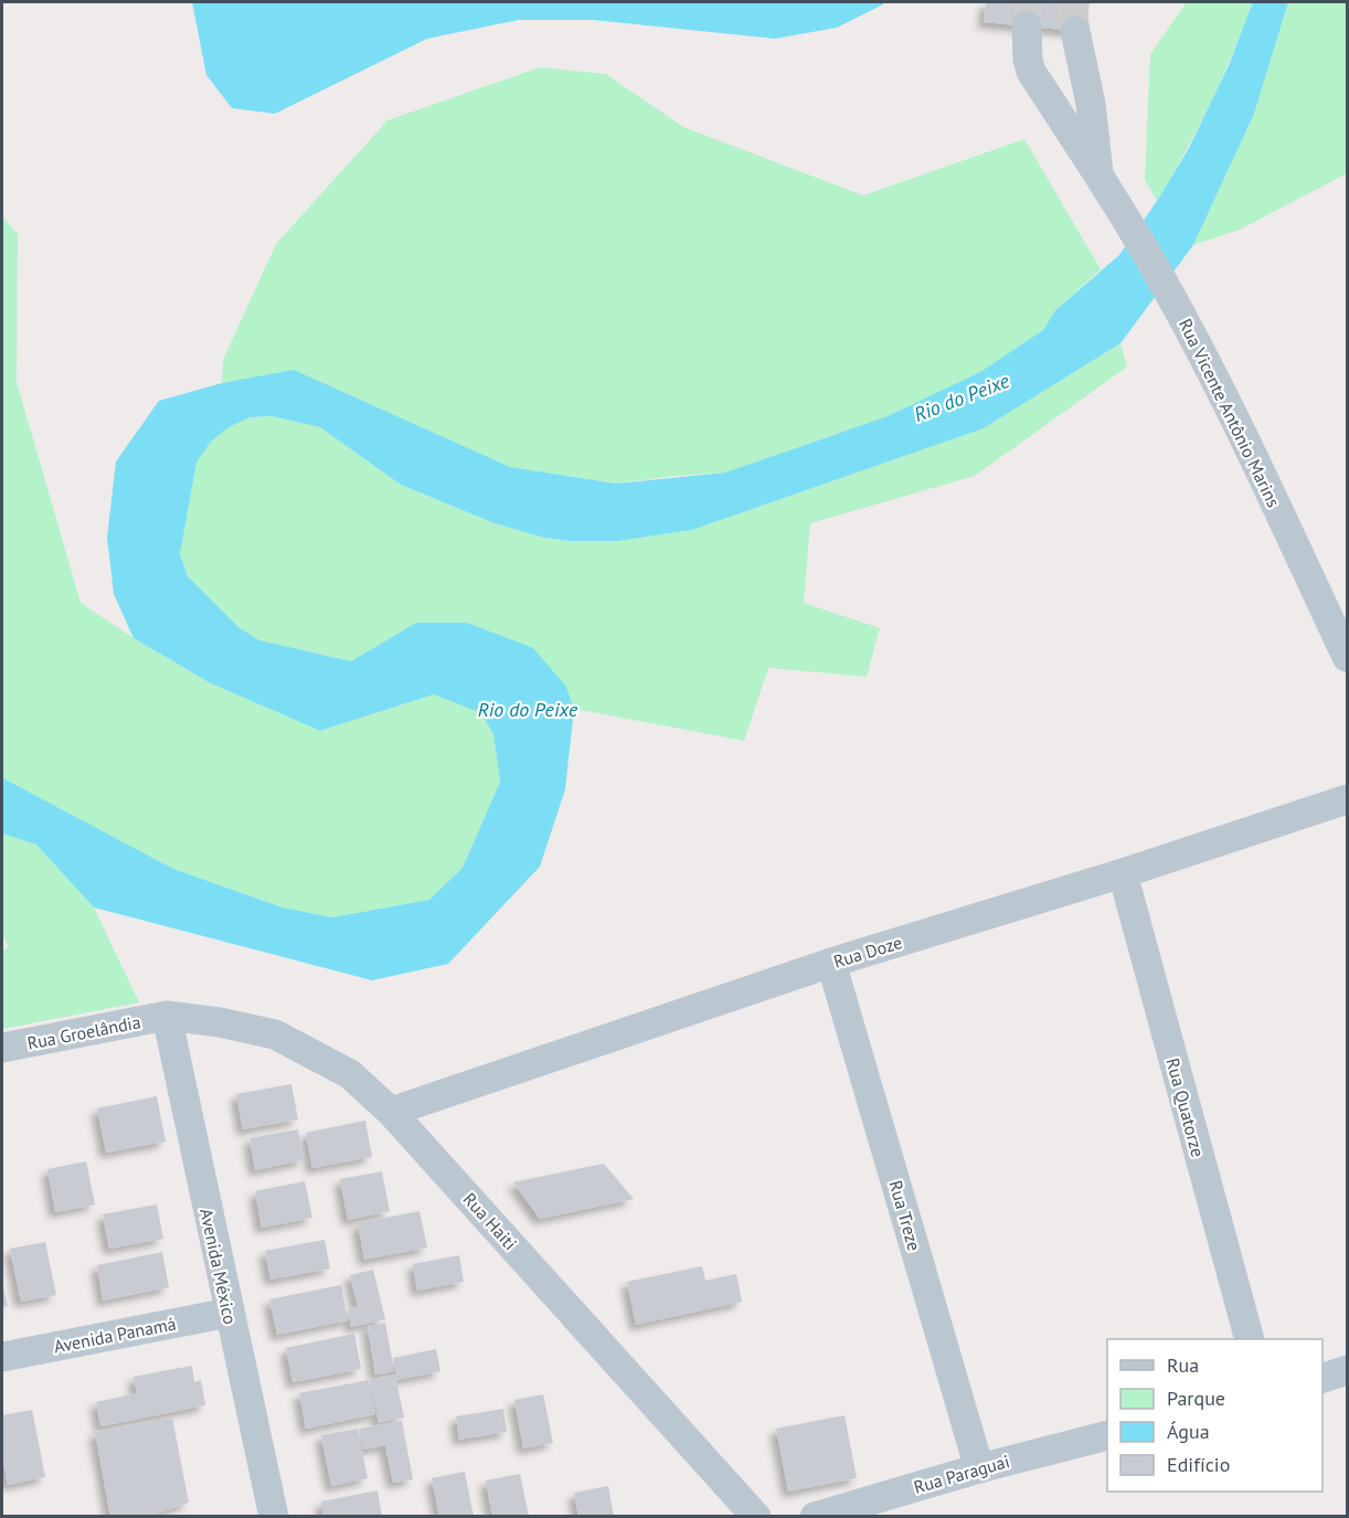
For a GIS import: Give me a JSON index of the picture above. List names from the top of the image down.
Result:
{
  "streets": {
    "street": [
      "Rua Vicente Antônio Marins",
      "Rua Doze",
      "Rua Groelândia",
      "Rua Quatorze",
      "Rua Treze",
      "Rua Haiti",
      "Avenida México",
      "Avenida Panamá",
      "Rua Paraguai"
    ]
  },
  "crossings": [
    ["Rua Doze", "Rua Quatorze"],
    ["Rua Doze", "Rua Treze"],
    ["Rua Doze", "Rua Haiti"],
    ["Rua Groelândia", "Rua Haiti"],
    ["Rua Groelândia", "Avenida México"],
    ["Rua Treze", "Rua Paraguai"],
    ["Rua Haiti", "Avenida México"],
    ["Avenida México", "Avenida Panamá"]
  ],
  "water": ["Rio do Peixe"],
  "legend": [
    "Rua",
    "Parque",
    "Água",
    "Edifício"
  ]
}
